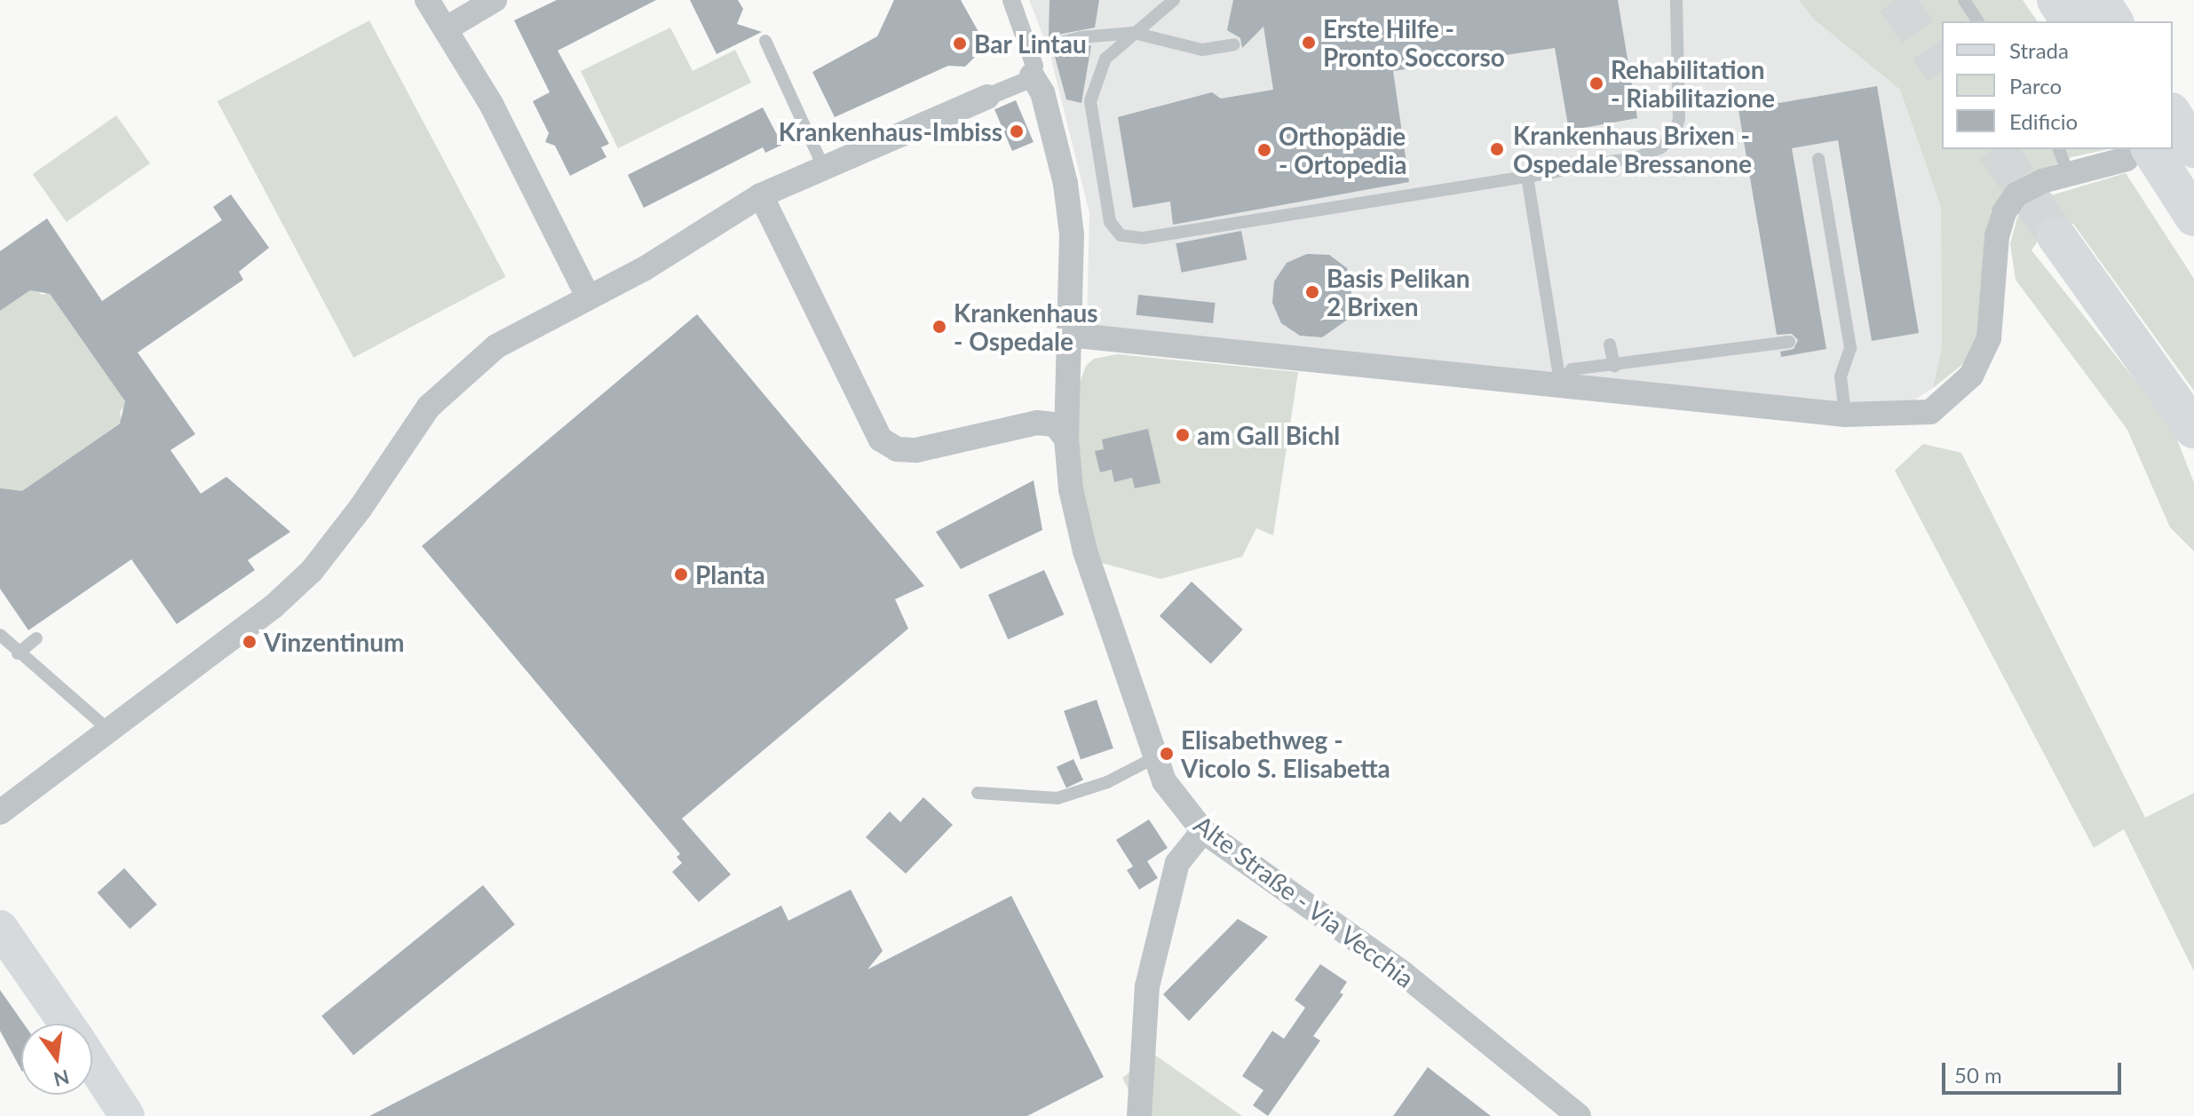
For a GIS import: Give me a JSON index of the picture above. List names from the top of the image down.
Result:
{
  "streets": {
    "street": ["Alte Straße - Via Vecchia"]
  },
  "places": [
    "Erste Hilfe - Pronto Soccorso",
    "Bar Lintau",
    "Rehabilitation - Riabilitazione",
    "Krankenhaus-Imbiss",
    "Krankenhaus Brixen - Ospedale Bressanone",
    "Orthopädie - Ortopedia",
    "Basis Pelikan 2 Brixen",
    "Krankenhaus - Ospedale",
    "am Gall Bichl",
    "Planta",
    "Vinzentinum",
    "Elisabethweg - Vicolo S. Elisabetta"
  ],
  "legend": ["Strada", "Parco", "Edificio"],
  "scale_bar": "50 m",
  "north": "bottom"
}
